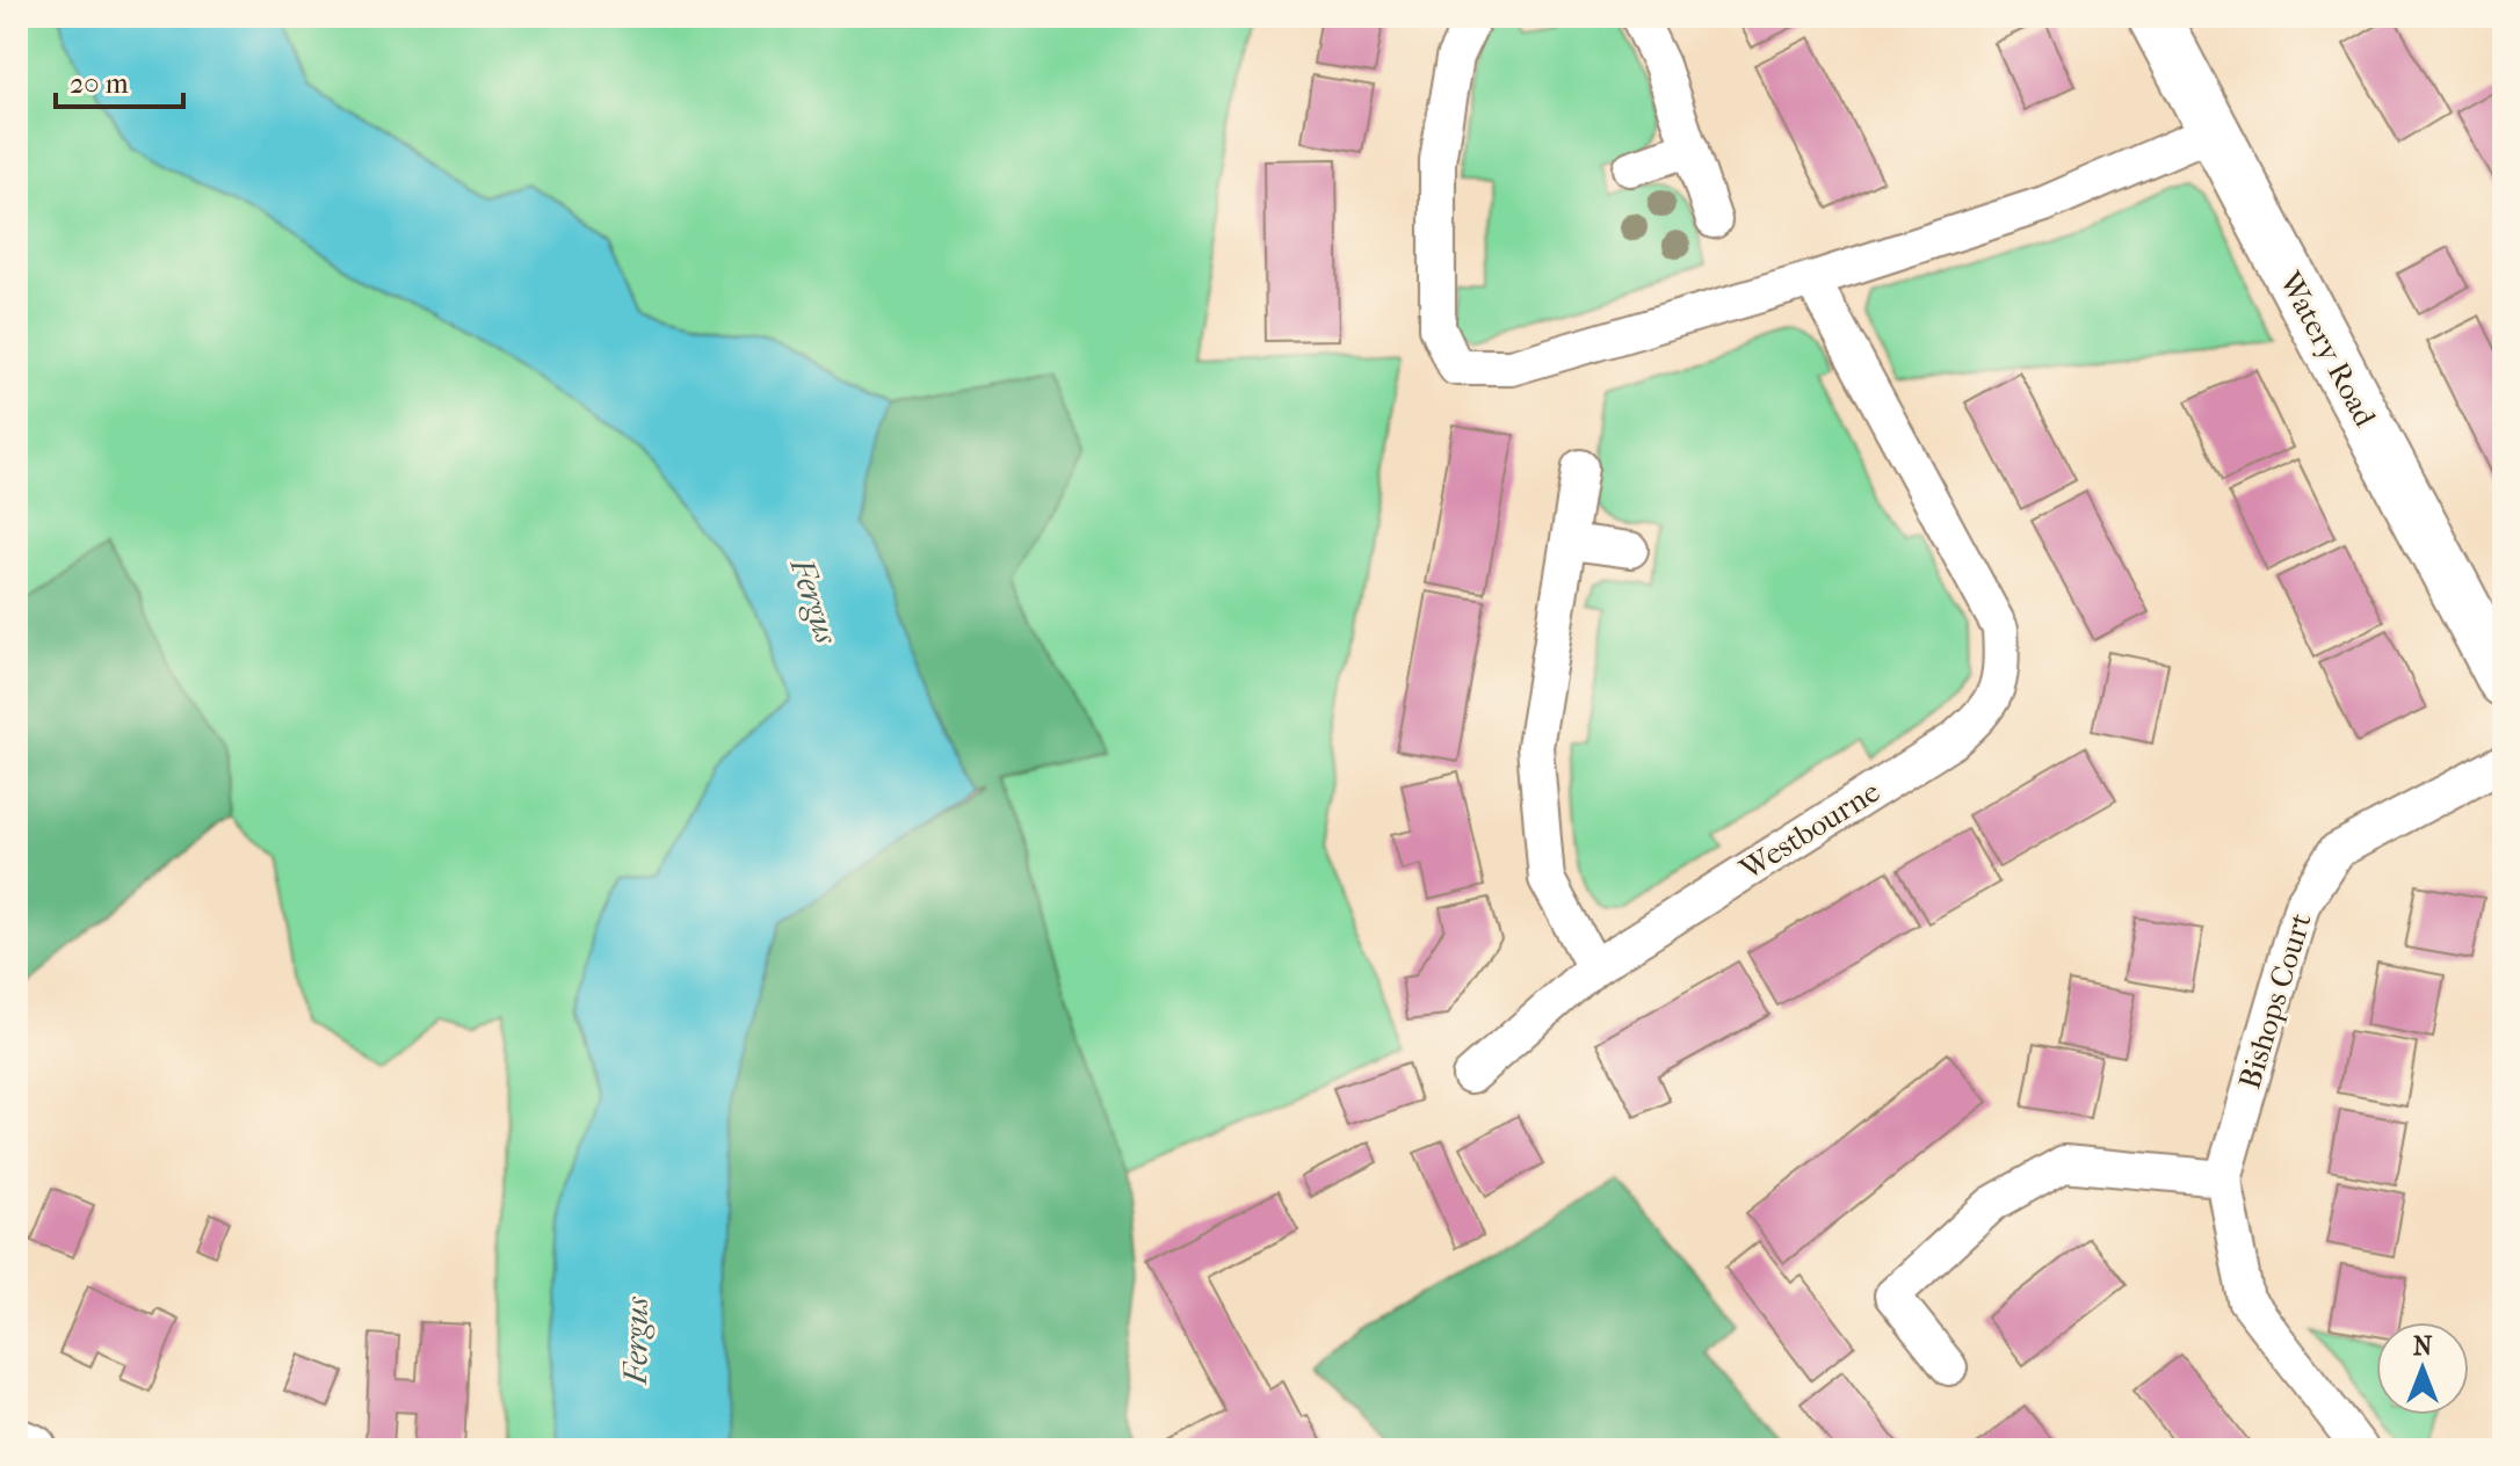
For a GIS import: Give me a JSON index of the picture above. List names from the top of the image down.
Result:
{
  "streets": {
    "street": ["Watery Road", "Westbourne", "Bishops Court"]
  },
  "water": ["Fergus"],
  "scale_bar": "20 m",
  "north": "top"
}
